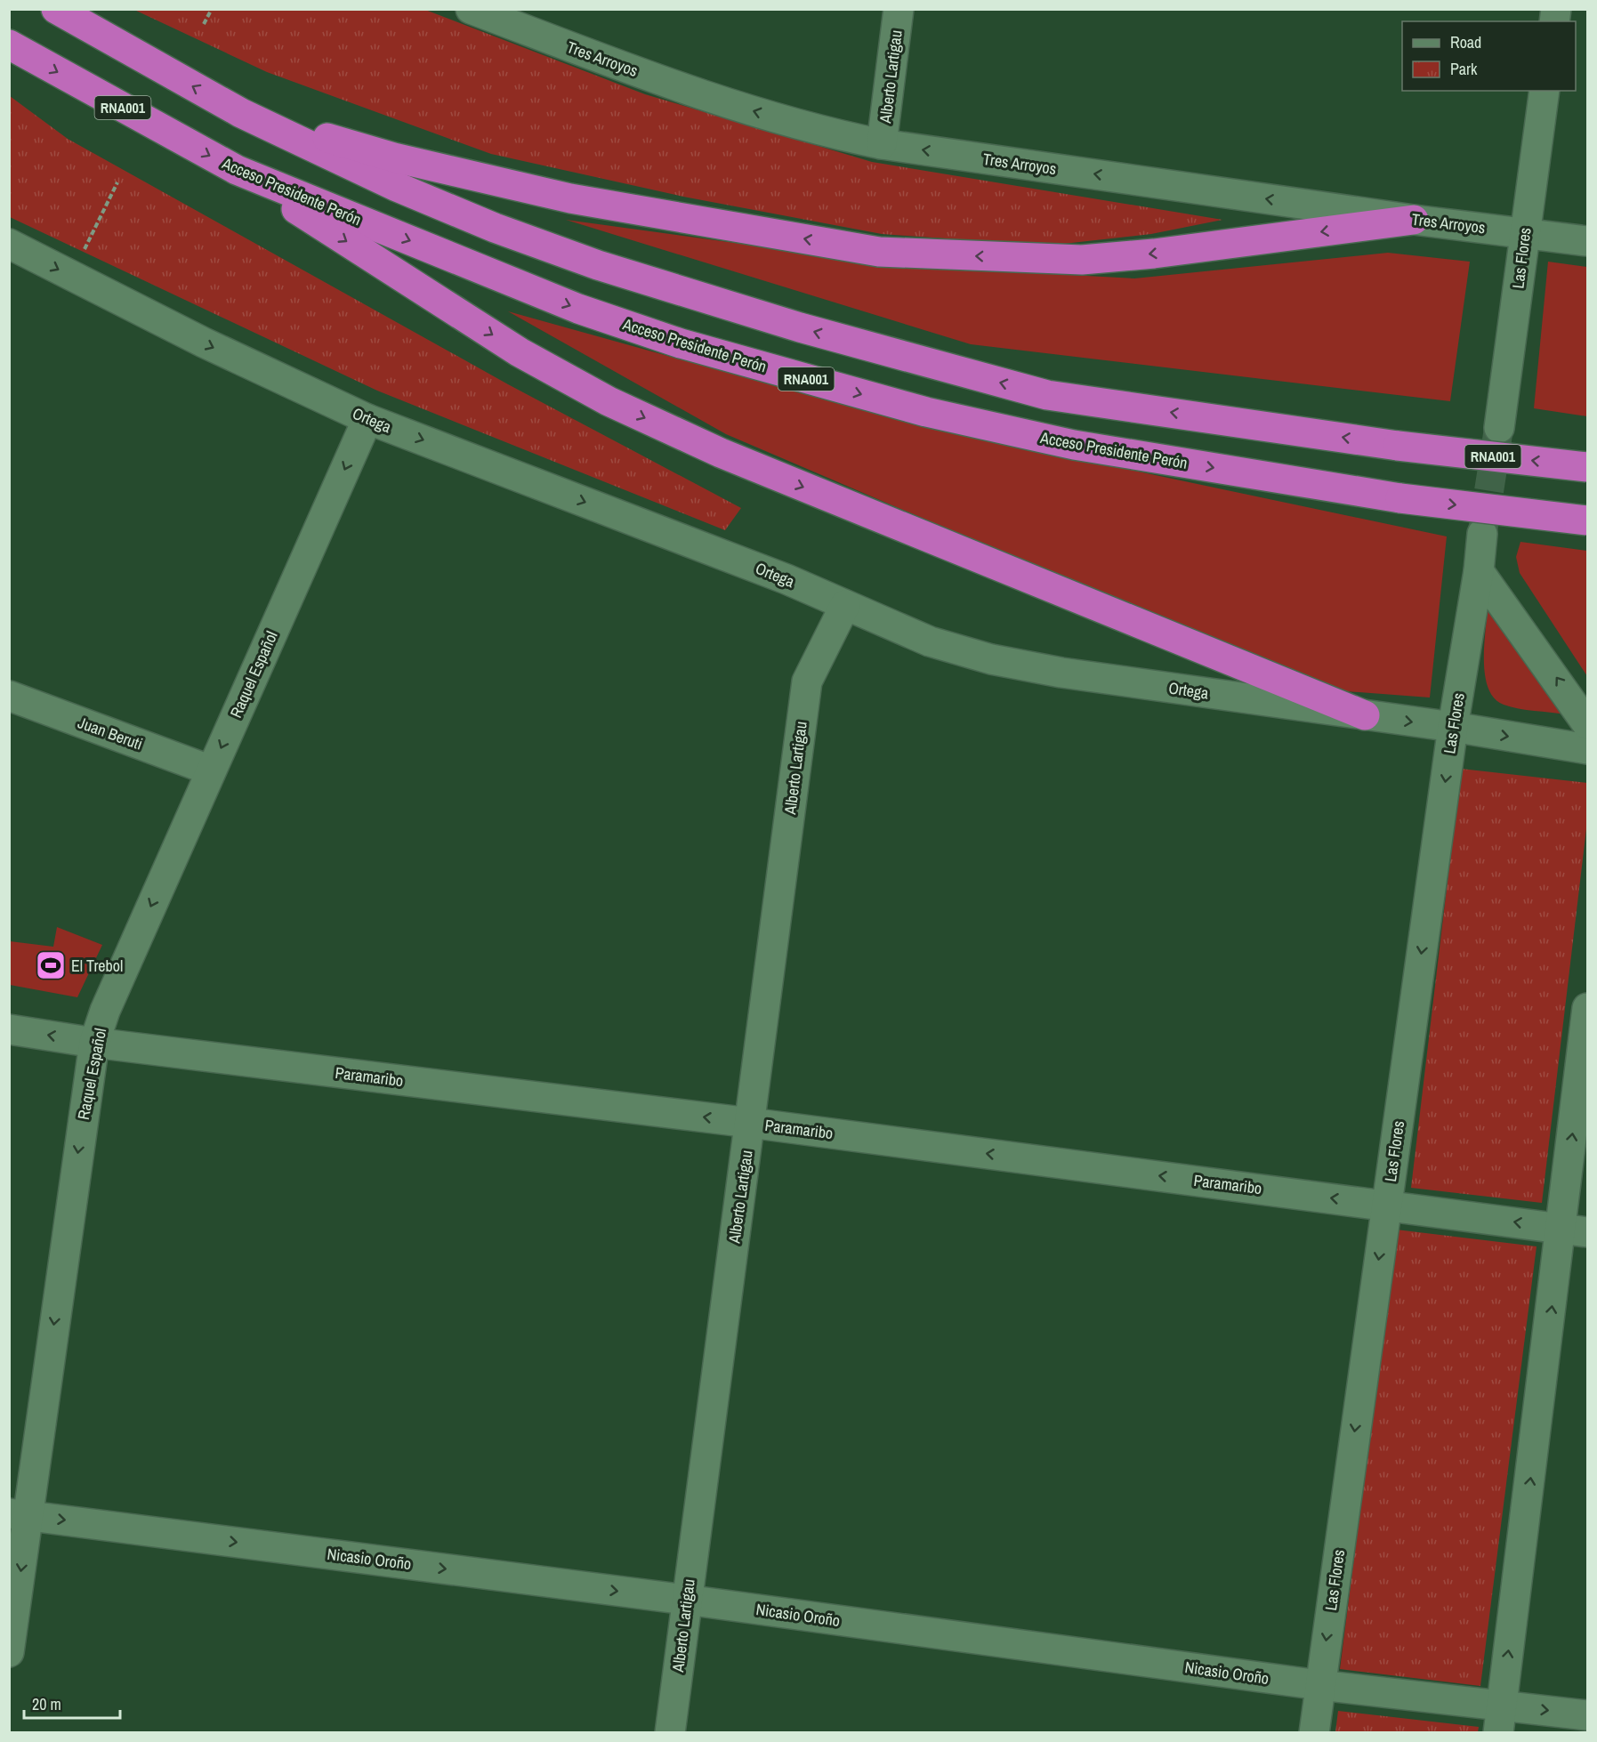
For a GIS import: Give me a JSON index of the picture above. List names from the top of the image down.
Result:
{
  "streets": {
    "highway": ["RNA001", "Acceso Presidente Perón"],
    "street": [
      "Tres Arroyos",
      "Alberto Lartigau",
      "Las Flores",
      "Ortega",
      "Raquel Español",
      "Juan Beruti",
      "Paramaribo",
      "Nicasio Oroño"
    ]
  },
  "crossings": [
    ["Tres Arroyos", "Alberto Lartigau"],
    ["Tres Arroyos", "Las Flores"],
    ["Alberto Lartigau", "Ortega"],
    ["Alberto Lartigau", "Paramaribo"],
    ["Alberto Lartigau", "Nicasio Oroño"],
    ["Las Flores", "Ortega"],
    ["Las Flores", "Paramaribo"],
    ["Las Flores", "Nicasio Oroño"],
    ["Ortega", "Raquel Español"],
    ["Raquel Español", "Juan Beruti"],
    ["Raquel Español", "Paramaribo"],
    ["Raquel Español", "Nicasio Oroño"]
  ],
  "one_way": [
    "Tres Arroyos",
    "Ortega",
    "Raquel Español",
    "Paramaribo",
    "Nicasio Oroño"
  ],
  "places": {
    "sports": ["El Trebol"]
  },
  "legend": ["Road", "Park"],
  "scale_bar": "20 m"
}
